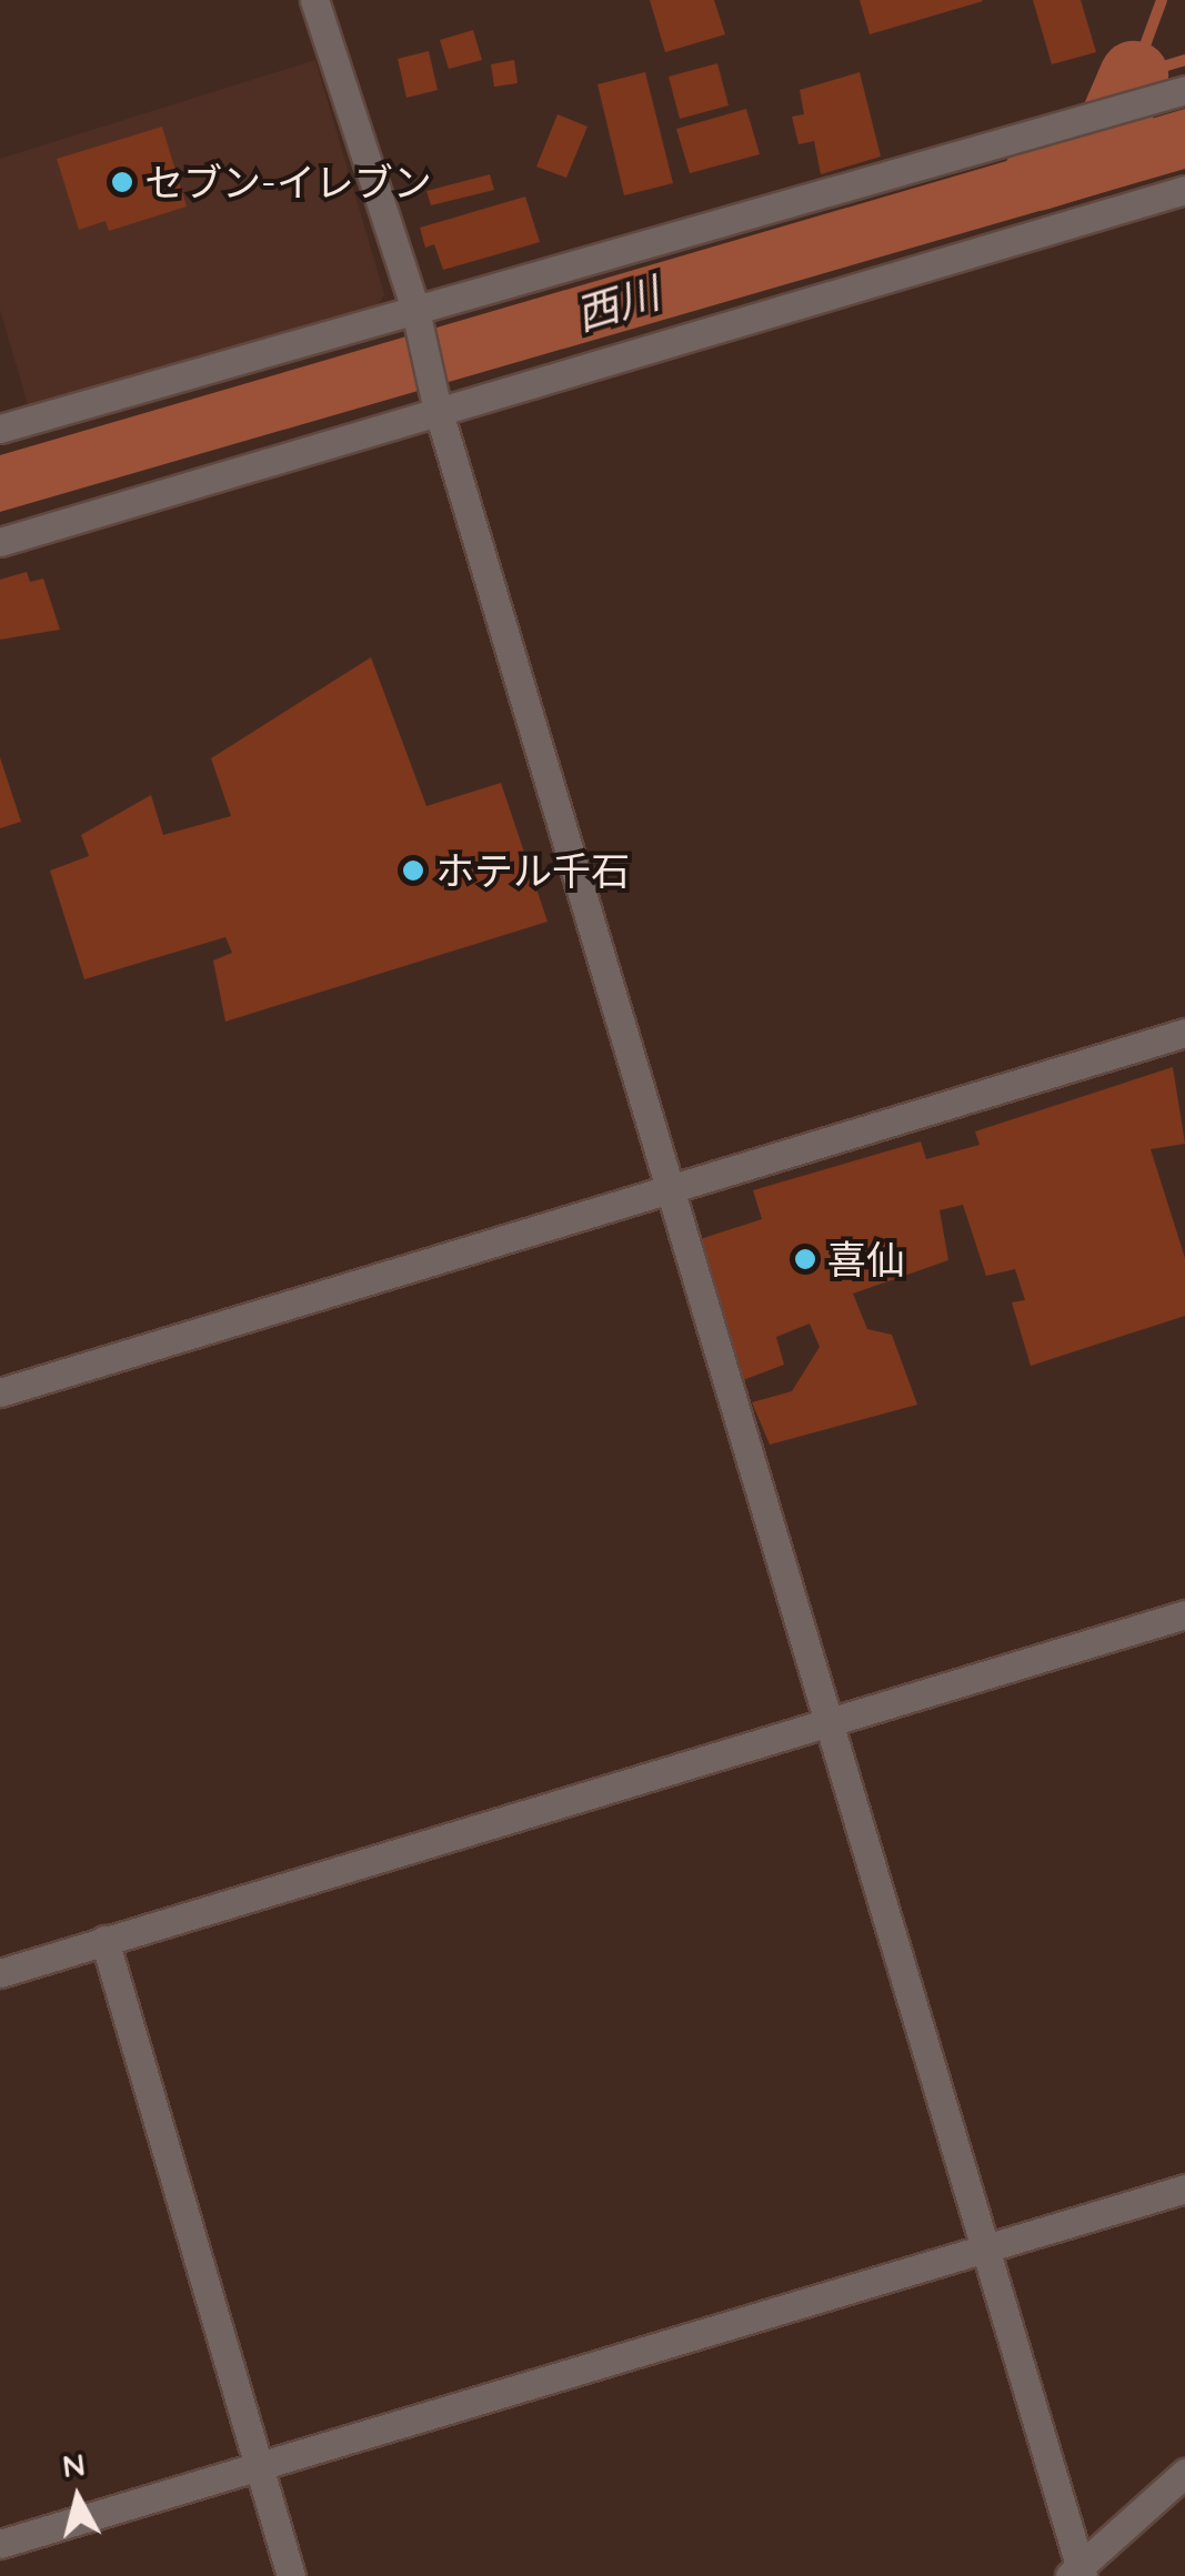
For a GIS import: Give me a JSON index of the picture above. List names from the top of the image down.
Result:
{
  "water": ["西川"],
  "places": ["セブン-イレブン", "ホテル千石", "喜仙"],
  "north": "top"
}
